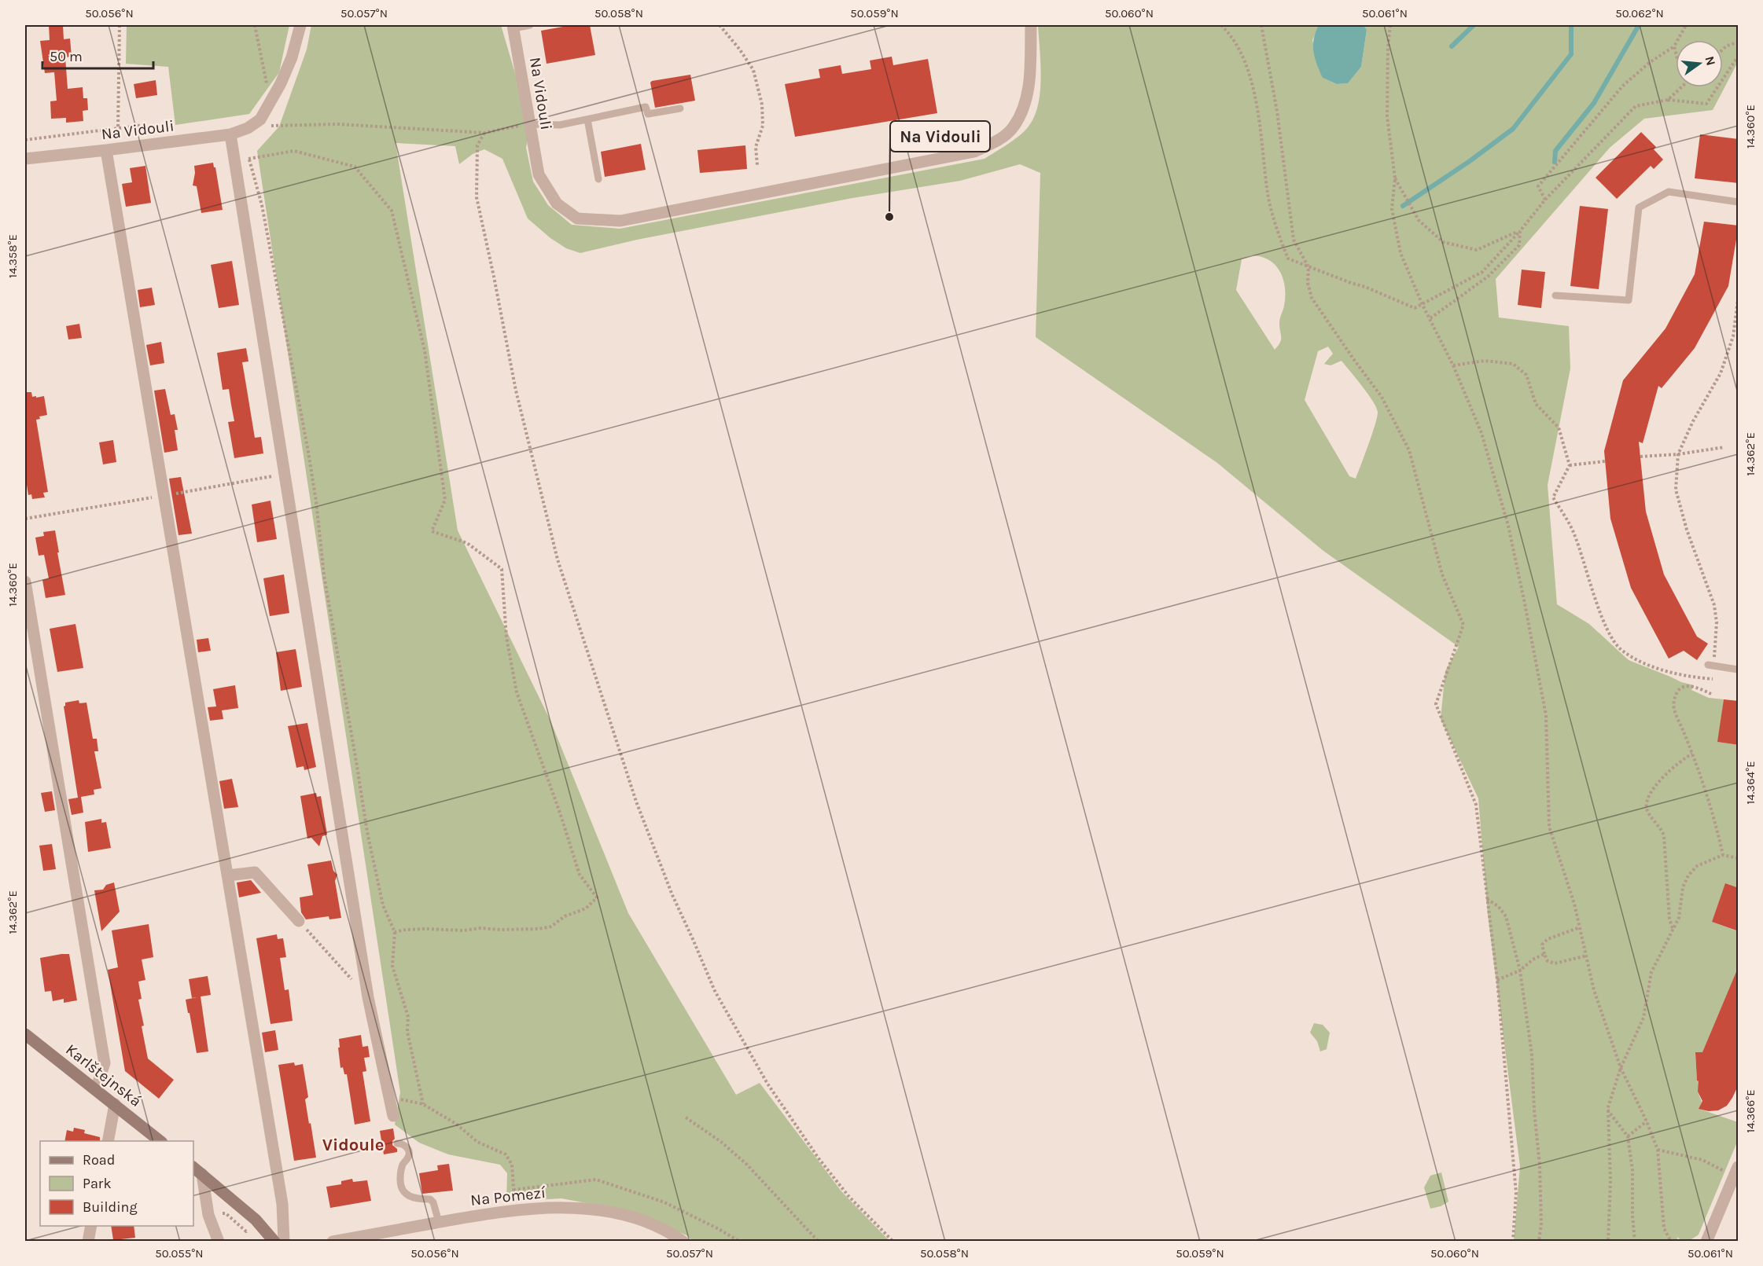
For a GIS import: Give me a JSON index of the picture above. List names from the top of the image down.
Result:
{
  "streets": {
    "street": ["Na Vidouli", "Karlštejnská", "Na Pomezí"]
  },
  "districts": ["Vidoule"],
  "places": ["Na Vidouli"],
  "legend": ["Road", "Park", "Building"],
  "scale_bar": "50 m",
  "north": "right",
  "coordinates": [
    "50.056°N",
    "50.057°N",
    "50.058°N",
    "50.059°N",
    "50.060°N",
    "50.061°N",
    "50.062°N",
    "14.360°E",
    "14.358°E",
    "14.362°E",
    "14.364°E",
    "14.366°E",
    "50.055°N"
  ]
}
